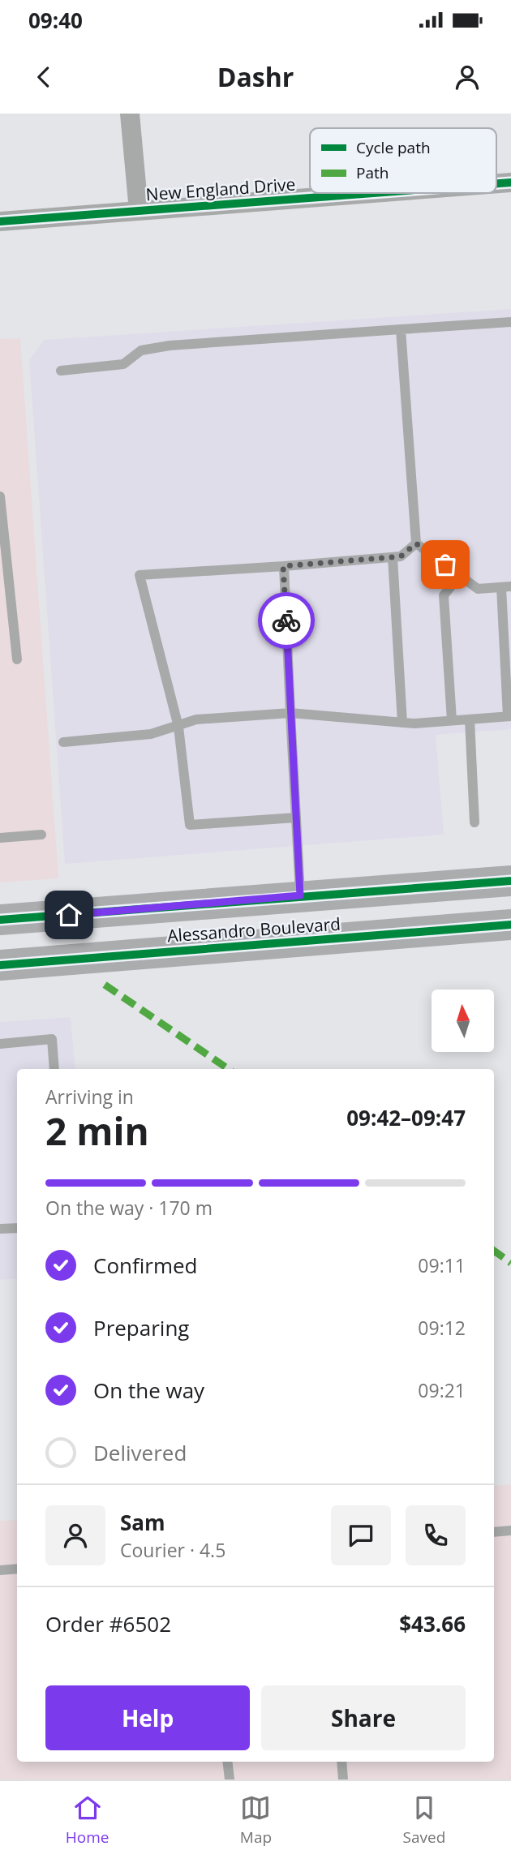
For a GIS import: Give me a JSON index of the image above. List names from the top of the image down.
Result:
{
  "streets": {
    "main road": ["Alessandro Boulevard"],
    "street": ["New England Drive"]
  },
  "legend": ["Cycle path", "Path"],
  "north": "top",
  "page": {
    "status": "09:40",
    "header": "Dashr",
    "heading": ["2 min", "Arriving in", "09:42–09:47"],
    "panel": [
      "Sam",
      "Courier · 4.5",
      "Order #6502",
      "$43.66"
    ],
    "bar": "On the way · 170 m",
    "list": [
      ["Confirmed", "09:11"],
      ["Preparing", "09:12"],
      ["On the way", "09:21"],
      "Delivered"
    ],
    "buttons": ["Help", "Share"],
    "tabs": ["Home", "Map", "Saved"]
  }
}
